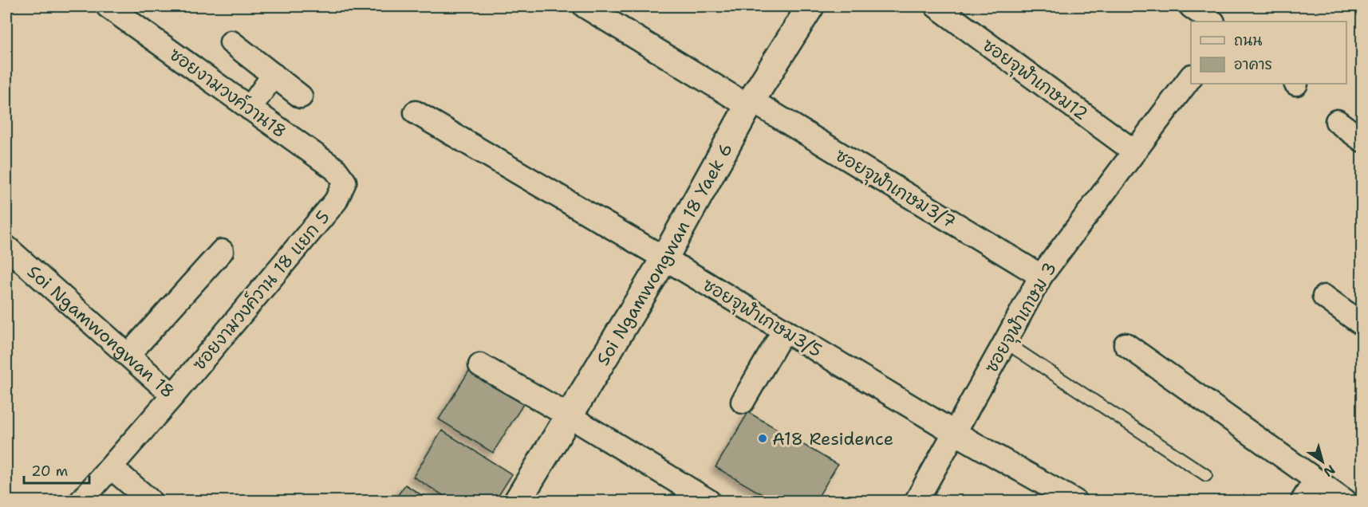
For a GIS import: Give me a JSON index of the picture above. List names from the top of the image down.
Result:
{
  "streets": {
    "street": [
      "ซอยจุฬาเกษม12",
      "ซอยงามวงค์วาน18",
      "ซอยจุฬาเกษม3/7",
      "Soi Ngamwongwan 18 Yaek 6",
      "ซอยงามวงค์วาน 18 แยก 5",
      "ซอยจุฬาเกษม3/5",
      "ซอยจุฬาเกษม 3",
      "Soi Ngamwongwan 18"
    ]
  },
  "crossings": [
    ["ซอยจุฬาเกษม12", "ซอยจุฬาเกษม 3"],
    ["ซอยงามวงค์วาน18", "ซอยงามวงค์วาน 18 แยก 5"],
    ["ซอยจุฬาเกษม3/7", "Soi Ngamwongwan 18 Yaek 6"],
    ["ซอยจุฬาเกษม3/7", "ซอยจุฬาเกษม 3"],
    ["Soi Ngamwongwan 18 Yaek 6", "ซอยจุฬาเกษม3/5"],
    ["ซอยงามวงค์วาน 18 แยก 5", "Soi Ngamwongwan 18"],
    ["ซอยจุฬาเกษม3/5", "ซอยจุฬาเกษม 3"]
  ],
  "places": ["A18 Residence"],
  "legend": ["ถนน", "อาคาร"],
  "scale_bar": "20 m",
  "north": "bottom right"
}
